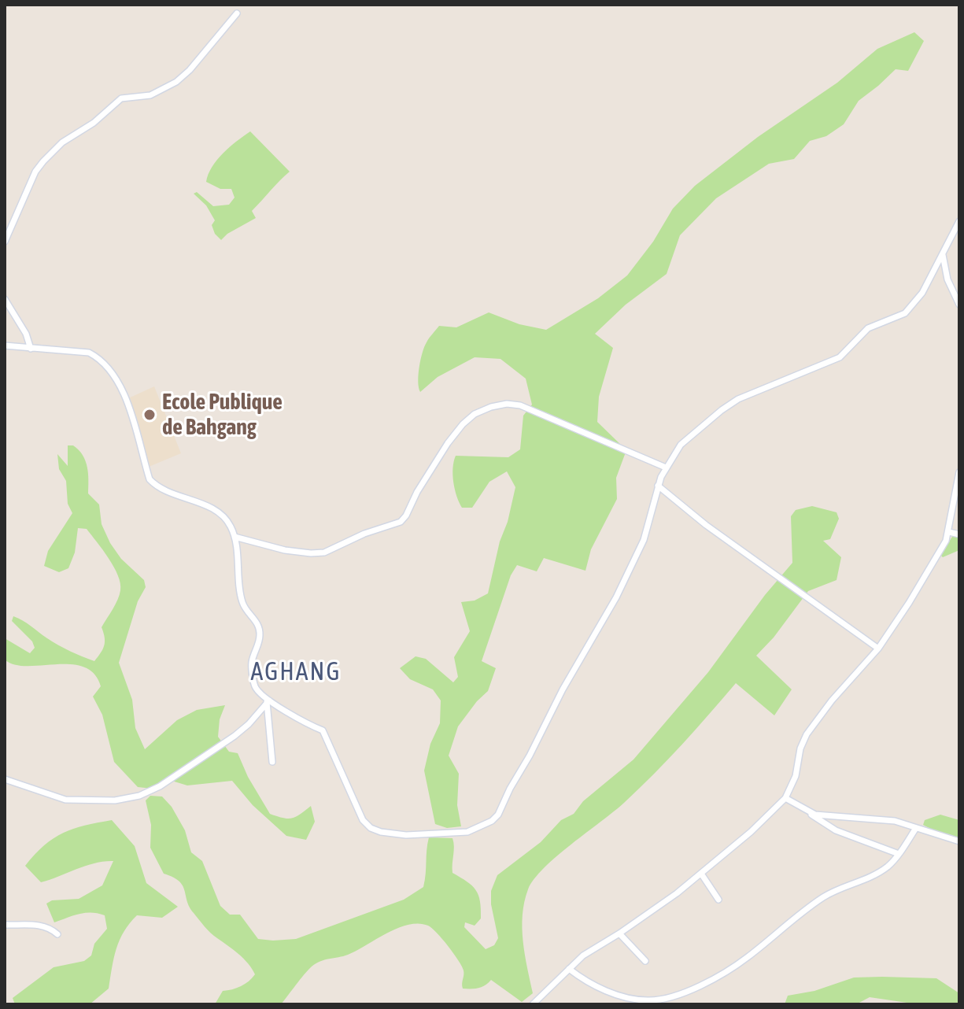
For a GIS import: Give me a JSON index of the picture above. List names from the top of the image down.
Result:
{
  "districts": ["AGHANG"],
  "places": ["Ecole Publique de Bahgang"]
}
